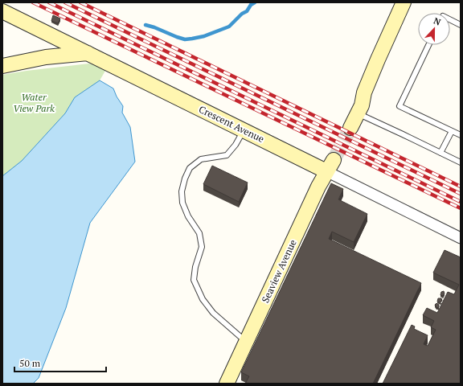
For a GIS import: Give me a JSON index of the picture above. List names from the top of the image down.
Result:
{
  "streets": {
    "street": ["Crescent Avenue", "Seaview Avenue"]
  },
  "crossings": [
    ["Crescent Avenue", "Seaview Avenue"]
  ],
  "parks": ["Water View Park"],
  "scale_bar": "50 m",
  "north": "top"
}
